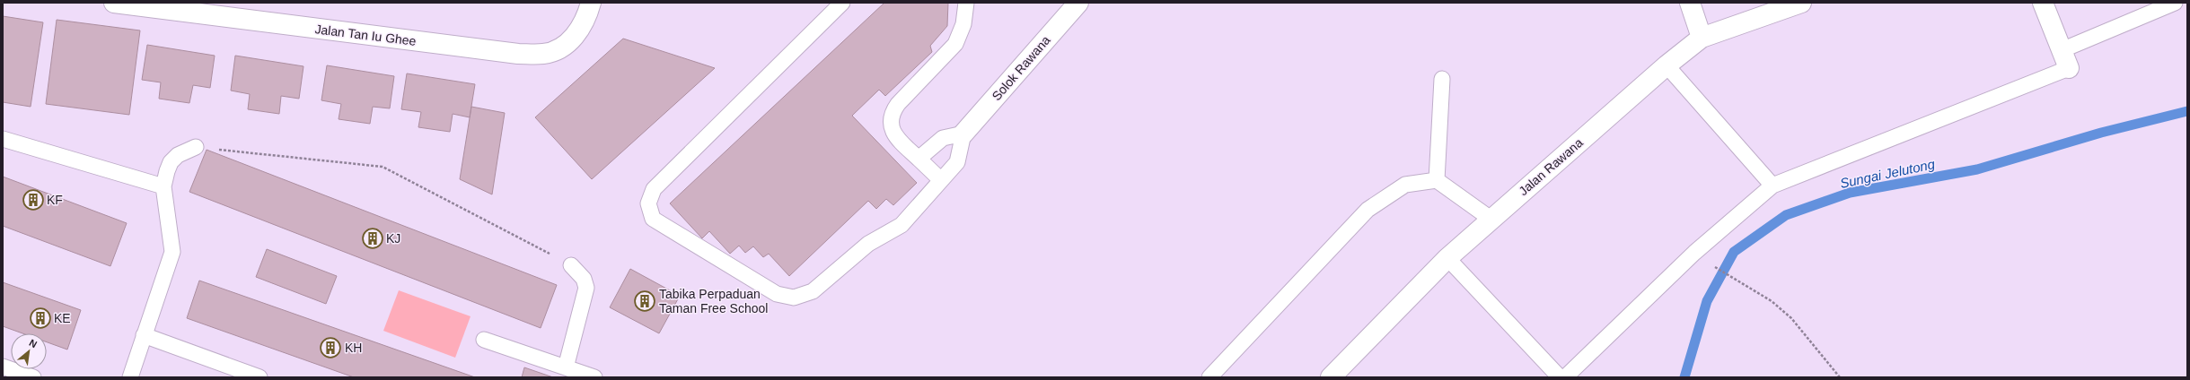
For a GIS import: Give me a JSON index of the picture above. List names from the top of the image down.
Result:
{
  "streets": {
    "street": ["Jalan Tan Iu Ghee", "Solok Rawana", "Jalan Rawana"]
  },
  "water": ["Sungai Jelutong"],
  "places": {
    "building": [
      "KF",
      "KJ",
      "Tabika Perpaduan Taman Free School",
      "KE",
      "KH"
    ]
  },
  "north": "top right"
}
